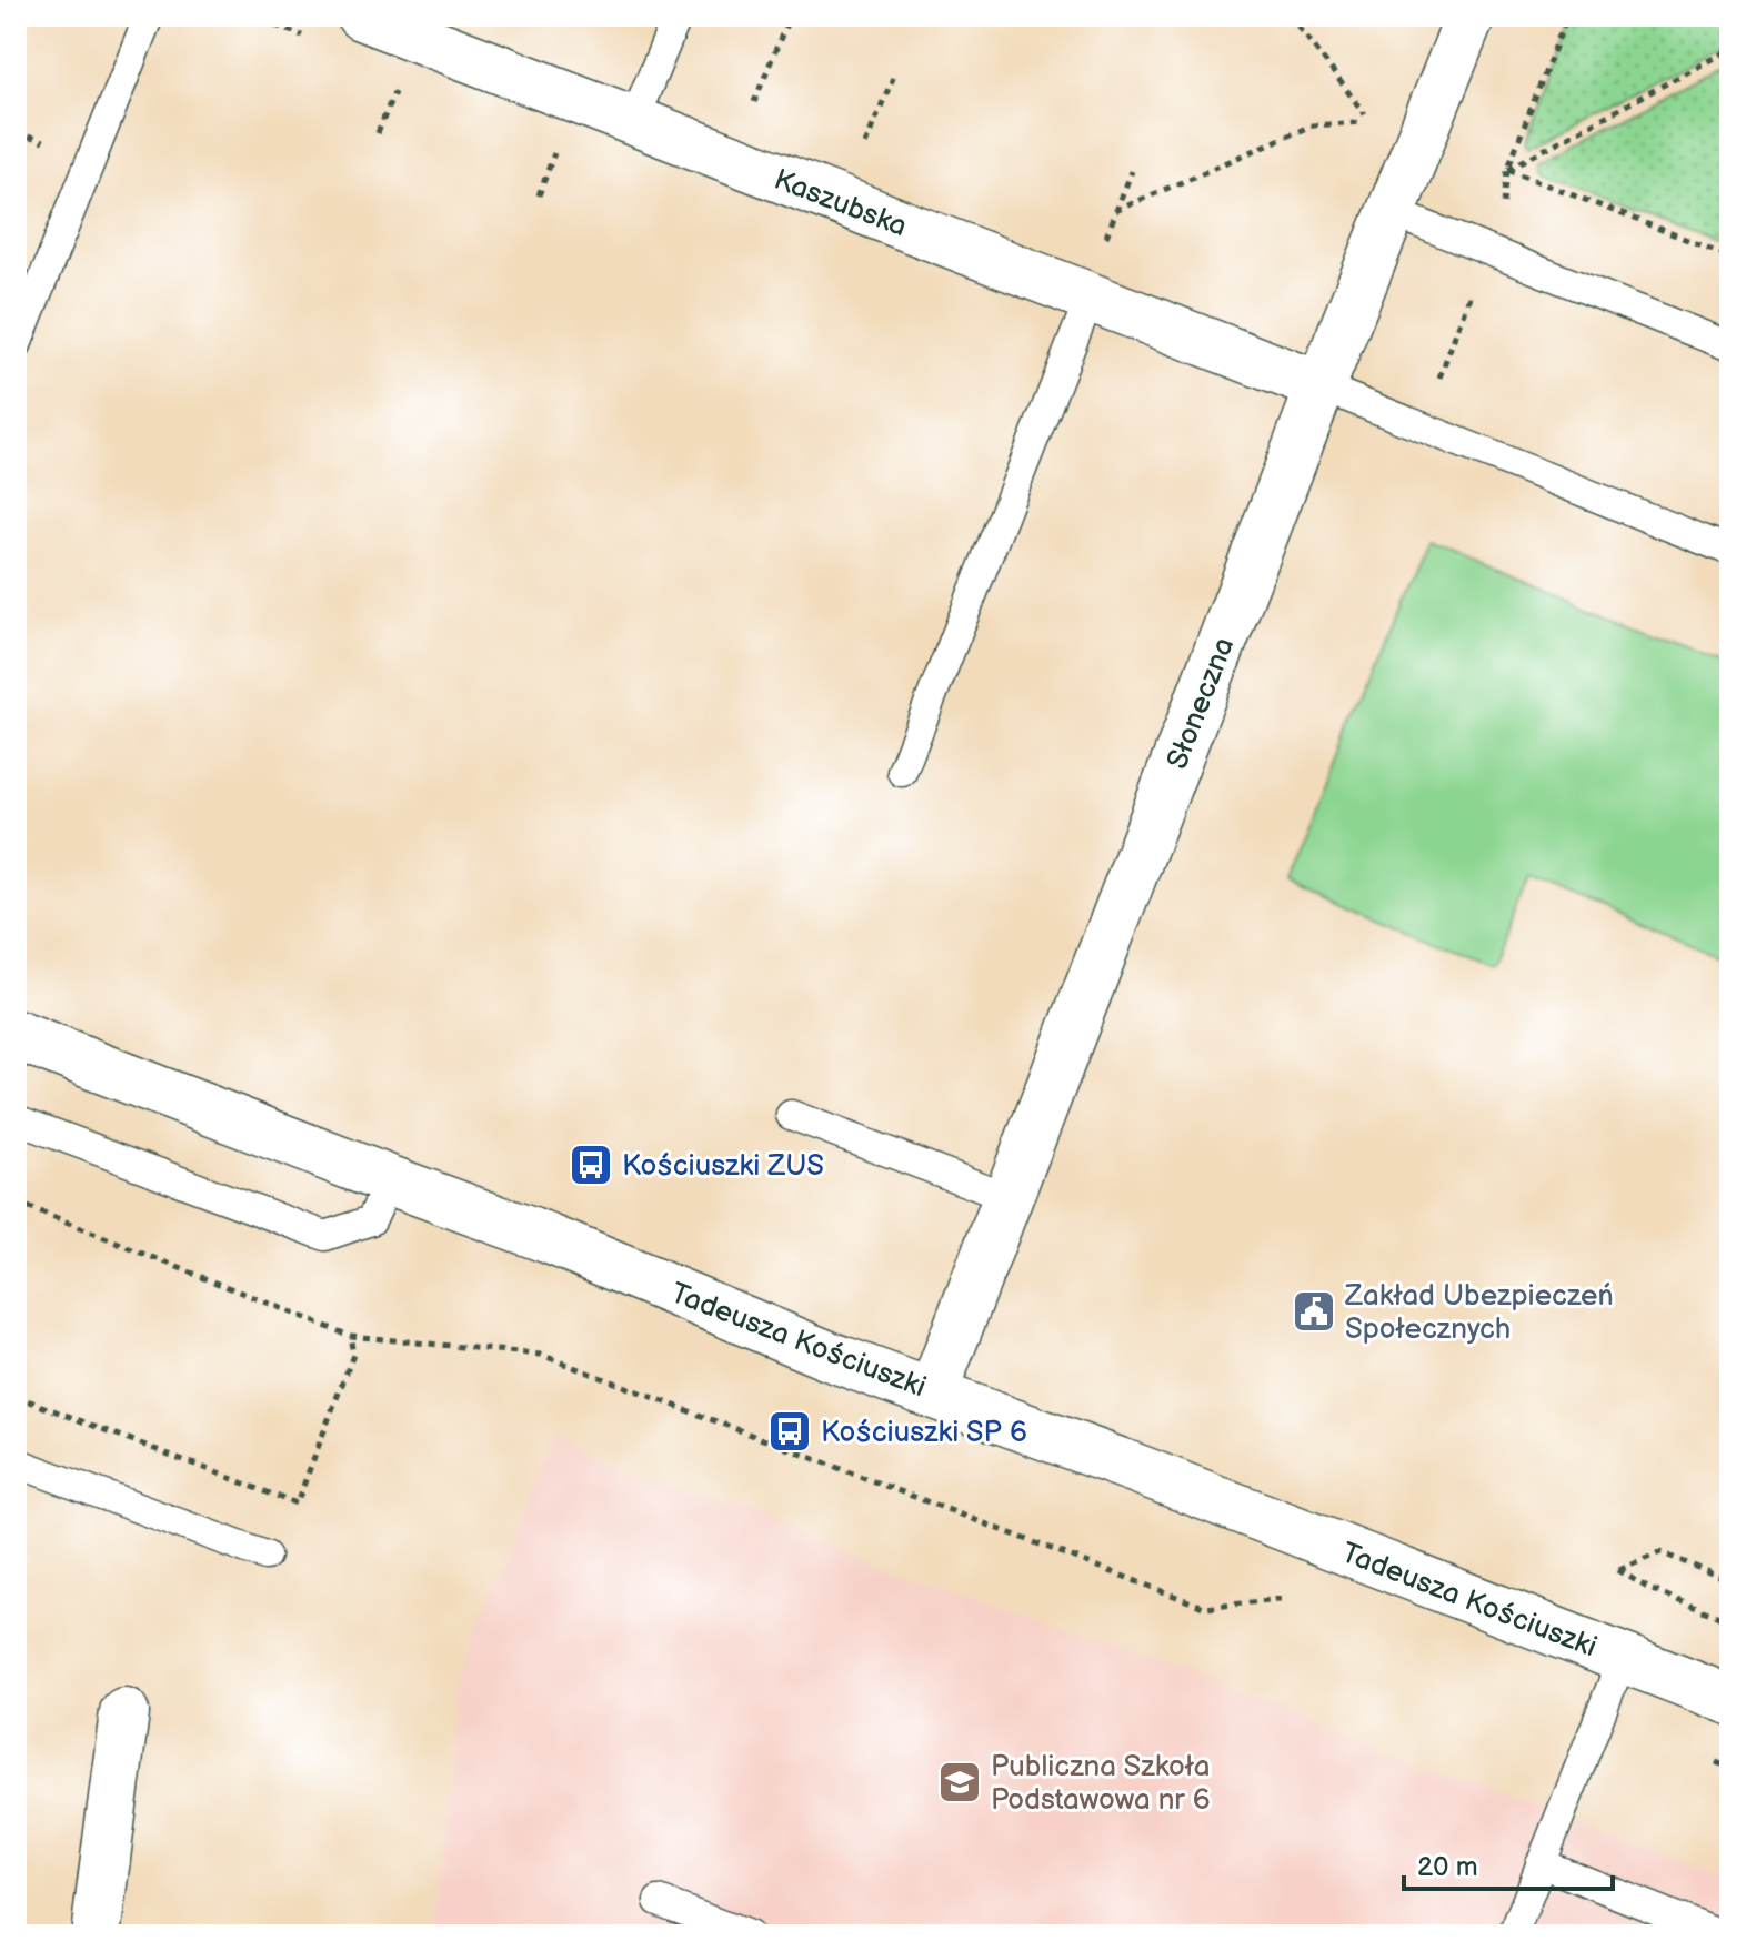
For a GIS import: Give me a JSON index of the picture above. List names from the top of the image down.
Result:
{
  "streets": {
    "street": ["Kaszubska", "Słoneczna", "Tadeusza Kościuszki"]
  },
  "crossings": [
    ["Kaszubska", "Słoneczna"],
    ["Słoneczna", "Tadeusza Kościuszki"]
  ],
  "places": {
    "bus stop": ["Kościuszki ZUS", "Kościuszki SP 6"],
    "public building": ["Zakład Ubezpieczeń Społecznych"],
    "school or university": ["Publiczna Szkoła Podstawowa nr 6"]
  },
  "scale_bar": "20 m"
}
